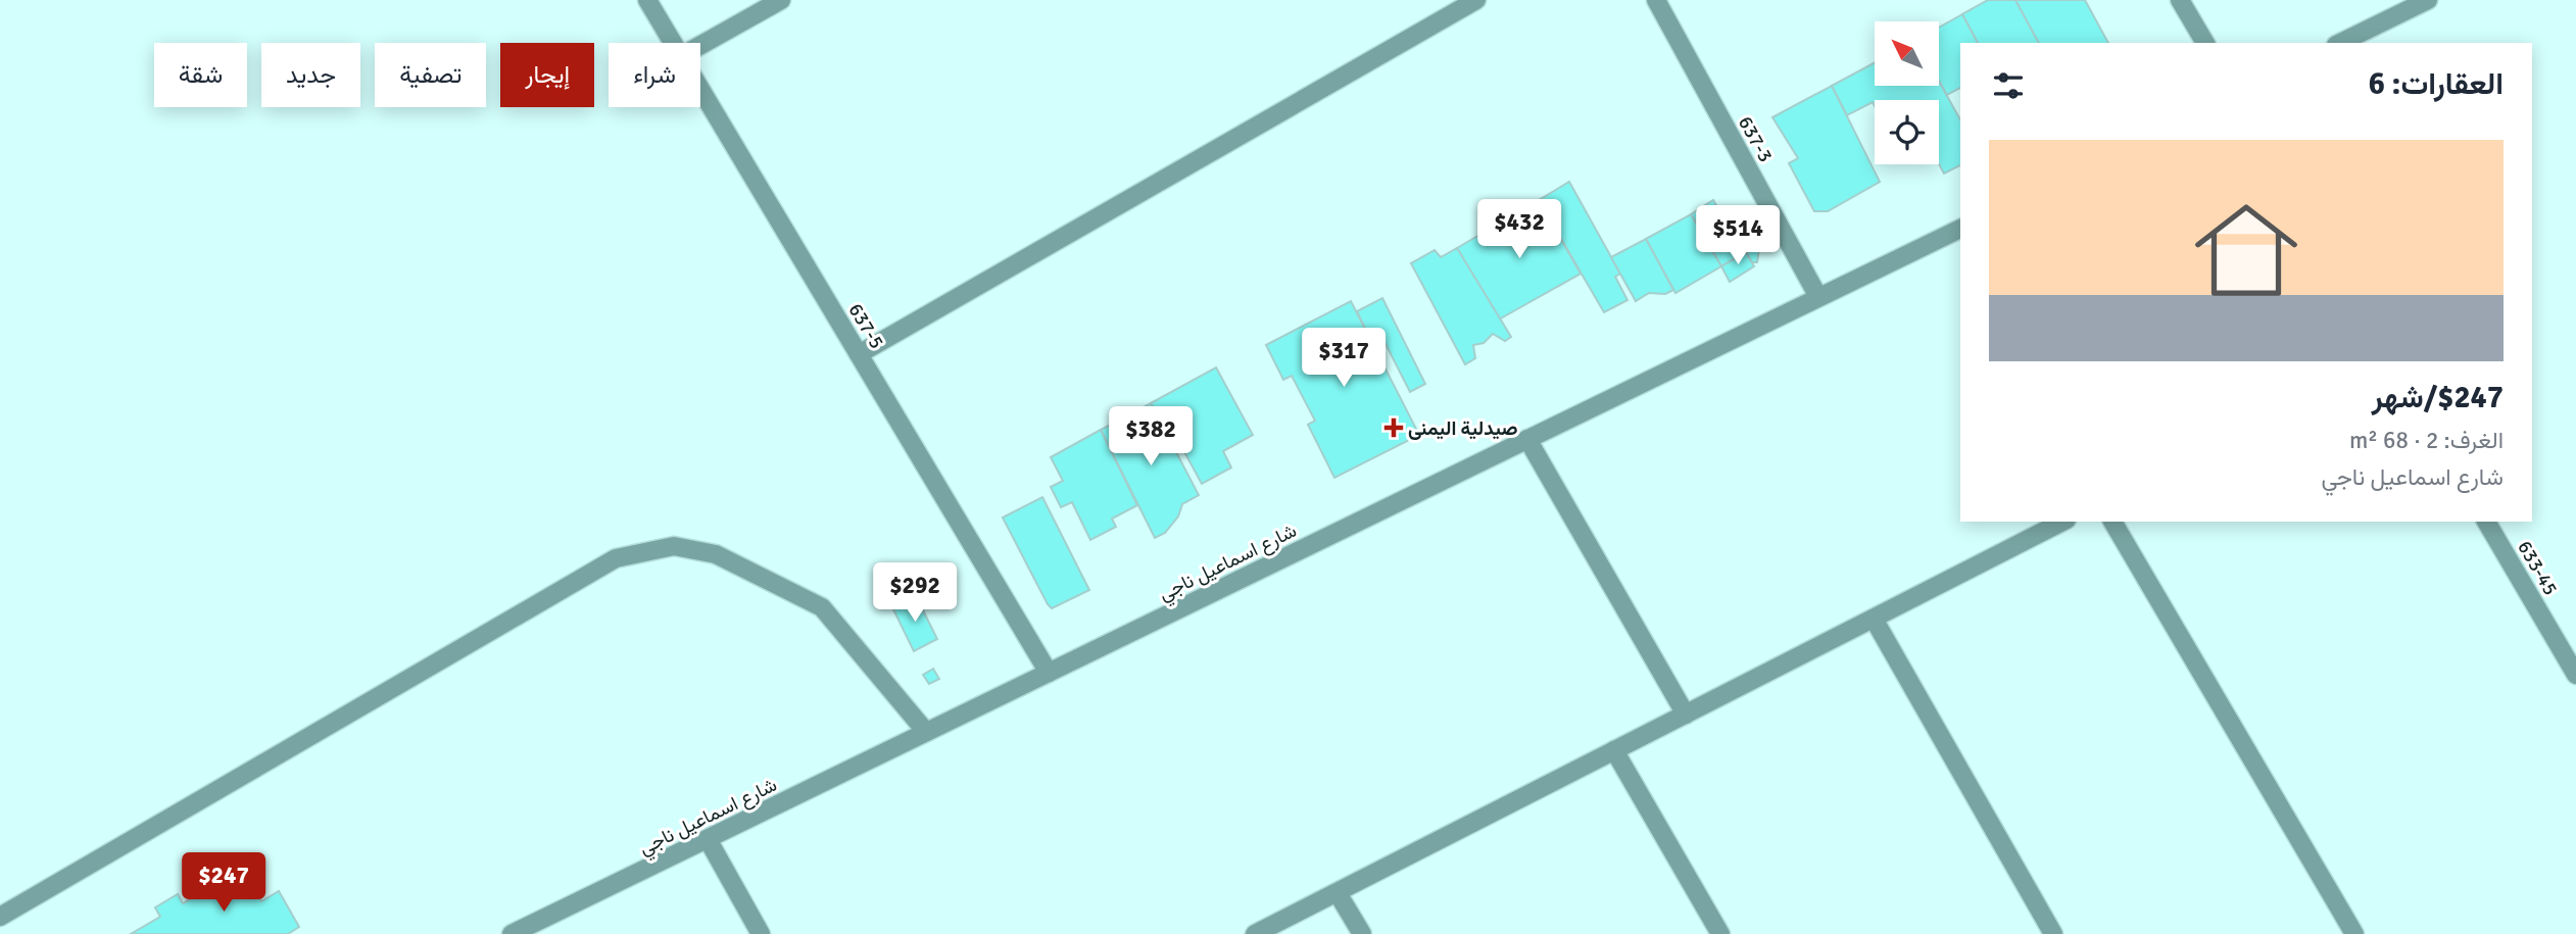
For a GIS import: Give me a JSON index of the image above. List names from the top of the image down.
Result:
{
  "streets": {
    "street": [
      "637-3",
      "637-5",
      "شارع اسماعيل ناجي",
      "633-45"
    ]
  },
  "crossings": [
    ["637-3", "شارع اسماعيل ناجي"],
    ["637-5", "شارع اسماعيل ناجي"]
  ],
  "places": {
    "health": ["صيدلية اليمنى"]
  },
  "north": "top left",
  "page": {
    "chip": [
      "شراء",
      "إيجار",
      "تصفية",
      "جديد",
      "شقة"
    ],
    "heading": "العقارات: 6",
    "list": [
      {
        "name": "$247/شهر",
        "note": "الغرف: 2 · 68 m² · شارع اسماعيل ناجي"
      }
    ],
    "price": [
      "$432",
      "$514",
      "$317",
      "$382",
      "$292",
      "$247"
    ]
  }
}
